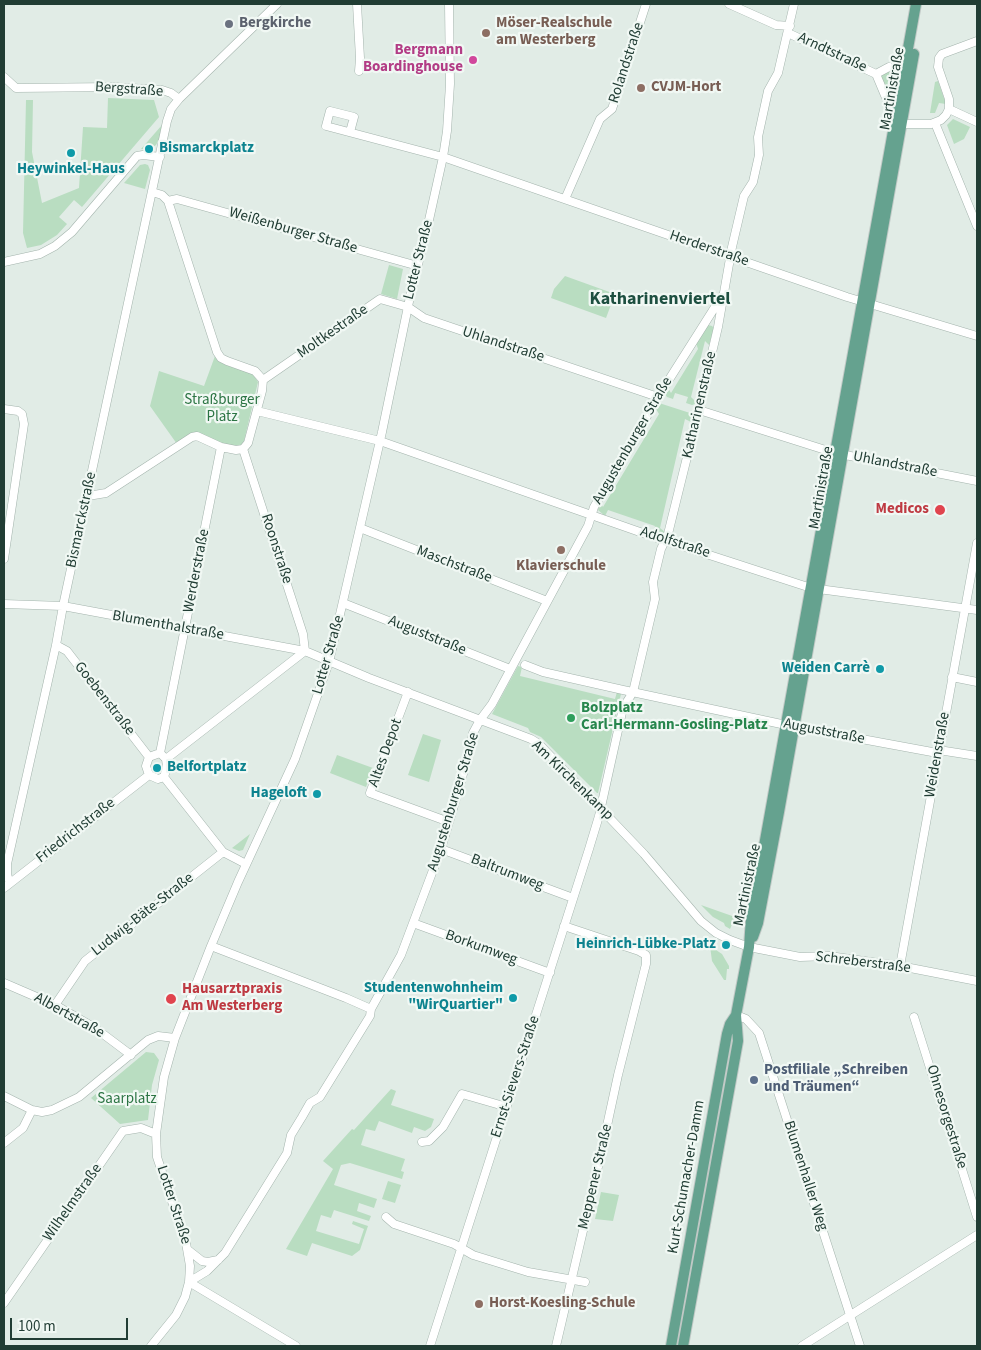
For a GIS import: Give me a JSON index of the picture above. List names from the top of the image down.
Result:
{
  "streets": {
    "main road": ["Martinistraße", "Kurt-Schumacher-Damm"],
    "street": [
      "Arndtstraße",
      "Rolandstraße",
      "Bergstraße",
      "Weißenburger Straße",
      "Herderstraße",
      "Lotter Straße",
      "Moltkestraße",
      "Uhlandstraße",
      "Katharinenstraße",
      "Augustenburger Straße",
      "Bismarckstraße",
      "Adolfstraße",
      "Roonstraße",
      "Maschstraße",
      "Werderstraße",
      "Blumenthalstraße",
      "Auguststraße",
      "Goebenstraße",
      "Altes Depot",
      "Weidenstraße",
      "Am Kirchenkamp",
      "Friedrichstraße",
      "Baltrumweg",
      "Ludwig-Bäte-Straße",
      "Borkumweg",
      "Schreberstraße",
      "Albertstraße",
      "Ernst-Sievers-Straße",
      "Ohnesorgestraße",
      "Blumenhaller Weg",
      "Meppener Straße",
      "Wilhelmstraße"
    ]
  },
  "crossings": [
    ["Arndtstraße", "Martinistraße"],
    ["Arndtstraße", "Katharinenstraße"],
    ["Rolandstraße", "Herderstraße"],
    ["Martinistraße", "Herderstraße"],
    ["Martinistraße", "Uhlandstraße"],
    ["Martinistraße", "Adolfstraße"],
    ["Martinistraße", "Auguststraße"],
    ["Martinistraße", "Am Kirchenkamp"],
    ["Martinistraße", "Schreberstraße"],
    ["Martinistraße", "Kurt-Schumacher-Damm"],
    ["Weißenburger Straße", "Lotter Straße"],
    ["Herderstraße", "Lotter Straße"],
    ["Herderstraße", "Katharinenstraße"],
    ["Lotter Straße", "Moltkestraße"],
    ["Lotter Straße", "Uhlandstraße"],
    ["Lotter Straße", "Augustenburger Straße"],
    ["Lotter Straße", "Adolfstraße"],
    ["Lotter Straße", "Maschstraße"],
    ["Lotter Straße", "Blumenthalstraße"],
    ["Lotter Straße", "Auguststraße"],
    ["Lotter Straße", "Am Kirchenkamp"],
    ["Lotter Straße", "Wilhelmstraße"],
    ["Moltkestraße", "Uhlandstraße"],
    ["Uhlandstraße", "Katharinenstraße"],
    ["Uhlandstraße", "Augustenburger Straße"],
    ["Katharinenstraße", "Augustenburger Straße"],
    ["Katharinenstraße", "Adolfstraße"],
    ["Katharinenstraße", "Auguststraße"],
    ["Katharinenstraße", "Am Kirchenkamp"],
    ["Katharinenstraße", "Ernst-Sievers-Straße"],
    ["Augustenburger Straße", "Adolfstraße"],
    ["Augustenburger Straße", "Maschstraße"],
    ["Augustenburger Straße", "Auguststraße"],
    ["Augustenburger Straße", "Altes Depot"],
    ["Augustenburger Straße", "Am Kirchenkamp"],
    ["Augustenburger Straße", "Baltrumweg"],
    ["Augustenburger Straße", "Borkumweg"],
    ["Bismarckstraße", "Blumenthalstraße"],
    ["Bismarckstraße", "Goebenstraße"],
    ["Bismarckstraße", "Friedrichstraße"],
    ["Adolfstraße", "Weidenstraße"],
    ["Roonstraße", "Blumenthalstraße"],
    ["Werderstraße", "Blumenthalstraße"],
    ["Werderstraße", "Goebenstraße"],
    ["Werderstraße", "Friedrichstraße"],
    ["Blumenthalstraße", "Am Kirchenkamp"],
    ["Auguststraße", "Weidenstraße"],
    ["Goebenstraße", "Friedrichstraße"],
    ["Altes Depot", "Am Kirchenkamp"],
    ["Weidenstraße", "Schreberstraße"],
    ["Am Kirchenkamp", "Schreberstraße"],
    ["Am Kirchenkamp", "Ernst-Sievers-Straße"],
    ["Am Kirchenkamp", "Kurt-Schumacher-Damm"],
    ["Baltrumweg", "Ernst-Sievers-Straße"],
    ["Ludwig-Bäte-Straße", "Albertstraße"],
    ["Borkumweg", "Ernst-Sievers-Straße"],
    ["Schreberstraße", "Kurt-Schumacher-Damm"],
    ["Ernst-Sievers-Straße", "Meppener Straße"],
    ["Blumenhaller Weg", "Kurt-Schumacher-Damm"]
  ],
  "districts": ["Katharinenviertel"],
  "parks": ["Straßburger Platz", "Saarplatz"],
  "places": [
    "Bergkirche",
    "Möser-Realschule am Westerberg",
    "Bergmann Boardinghouse",
    "CVJM-Hort",
    "Bismarckplatz",
    "Heywinkel-Haus",
    "Medicos",
    "Klavierschule",
    "Weiden Carrè",
    "Bolzplatz Carl-Hermann-Gosling-Platz",
    "Belfortplatz",
    "Hageloft",
    "Heinrich-Lübke-Platz",
    "Studentenwohnheim \"WirQuartier\"",
    "Hausarztpraxis Am Westerberg",
    "Postfiliale „Schreiben und Träumen“",
    "Horst-Koesling-Schule"
  ],
  "scale_bar": "100 m"
}
